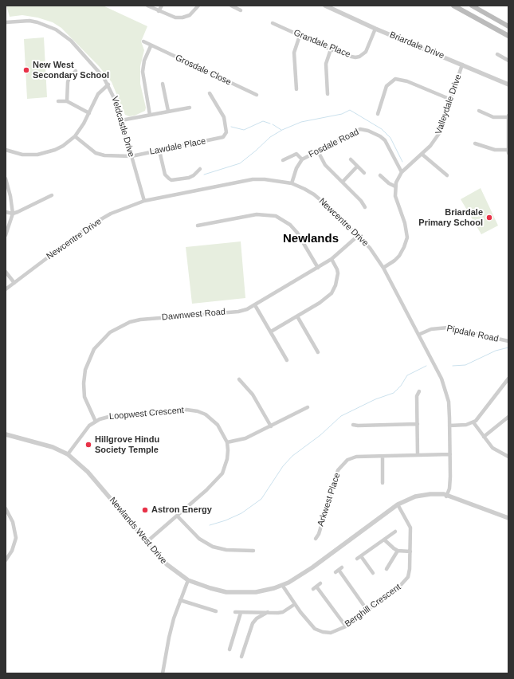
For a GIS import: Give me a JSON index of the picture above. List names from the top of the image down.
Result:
{
  "streets": {
    "street": [
      "Grandale Place",
      "Briardale Drive",
      "Grosdale Close",
      "Valleydale Drive",
      "Veldcastle Drive",
      "Fosdale Road",
      "Lawdale Place",
      "Newcentre Drive",
      "Dawnwest Road",
      "Pipdale Road",
      "Loopwest Crescent",
      "Arkwest Place",
      "Newlands West Drive",
      "Berghill Crescent"
    ]
  },
  "crossings": [
    ["Grandale Place", "Briardale Drive"],
    ["Briardale Drive", "Valleydale Drive"],
    ["Valleydale Drive", "Fosdale Road"],
    ["Veldcastle Drive", "Lawdale Place"],
    ["Veldcastle Drive", "Newcentre Drive"],
    ["Fosdale Road", "Newcentre Drive"],
    ["Newcentre Drive", "Dawnwest Road"],
    ["Newcentre Drive", "Pipdale Road"],
    ["Newcentre Drive", "Arkwest Place"],
    ["Newcentre Drive", "Newlands West Drive"],
    ["Dawnwest Road", "Loopwest Crescent"],
    ["Loopwest Crescent", "Newlands West Drive"],
    ["Newlands West Drive", "Berghill Crescent"]
  ],
  "districts": ["Newlands"],
  "places": [
    "New West Secondary School",
    "Briardale Primary School",
    "Hillgrove Hindu Society Temple",
    "Astron Energy"
  ]
}
